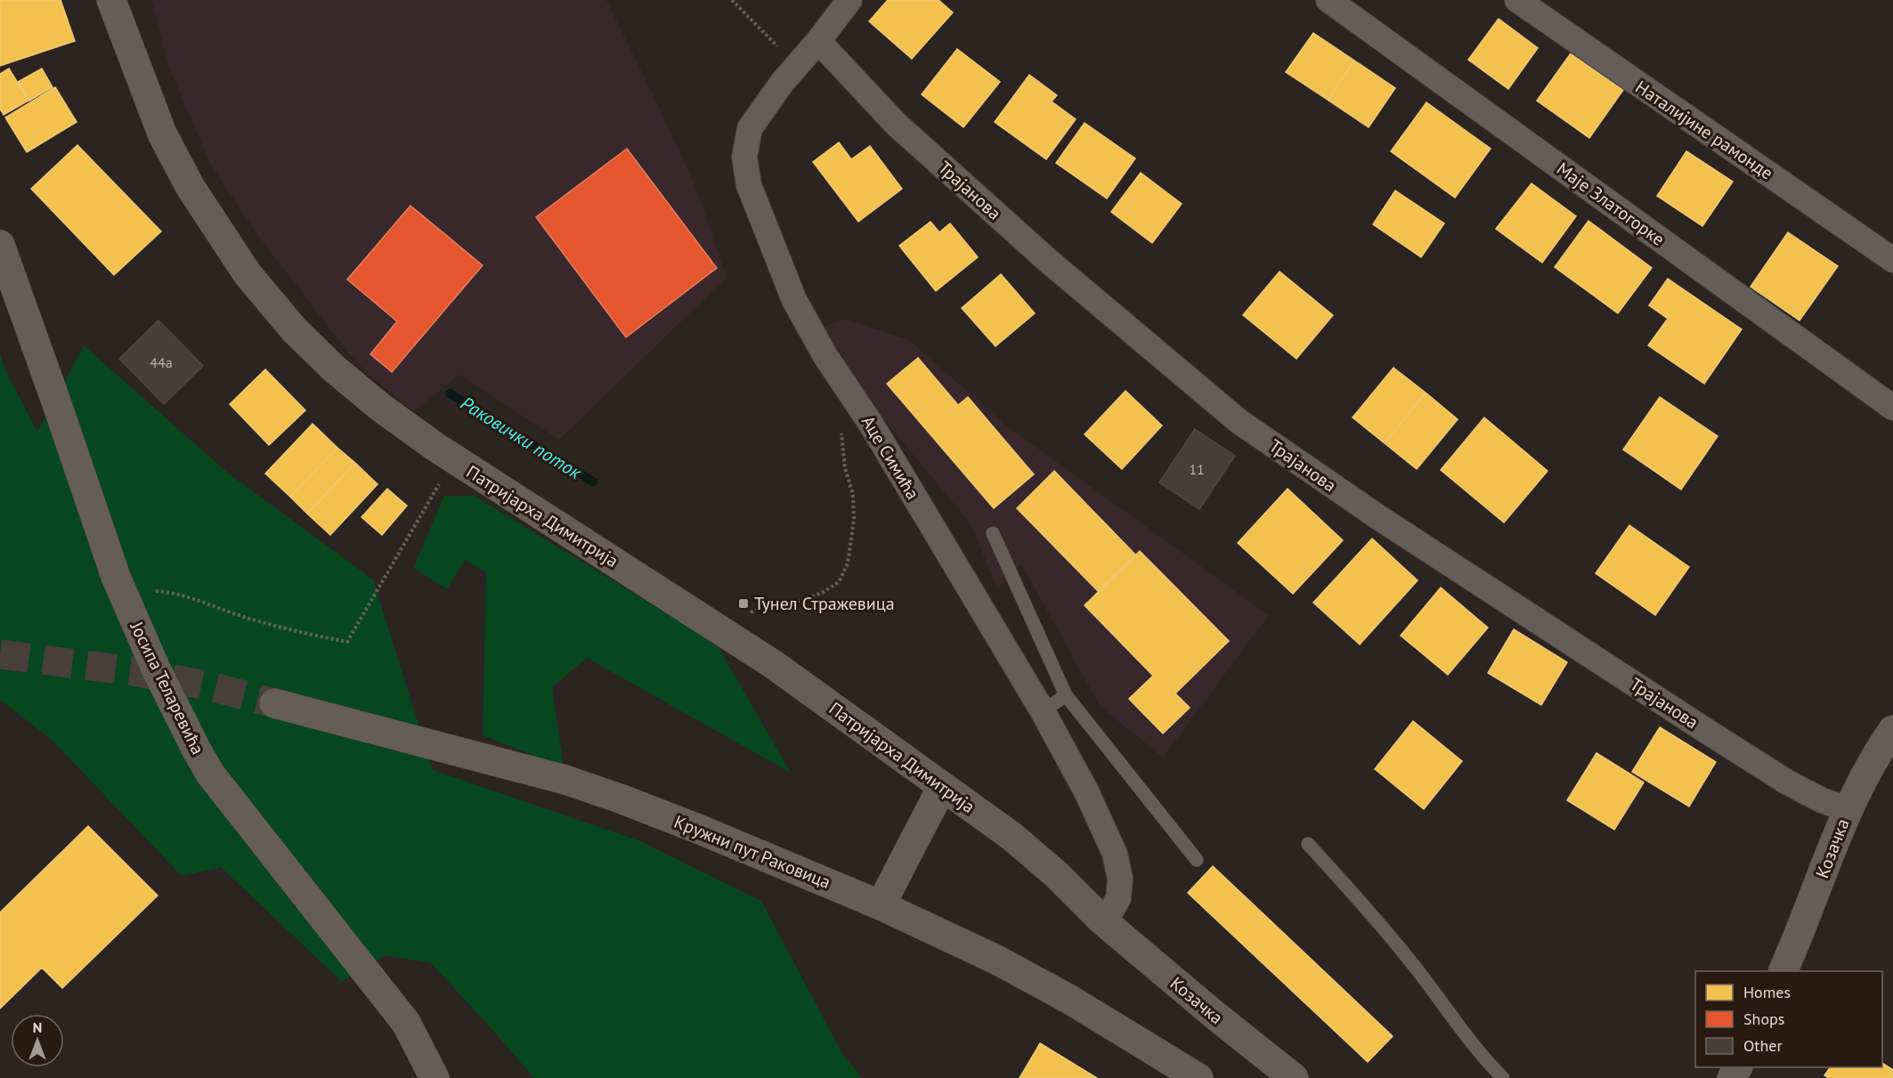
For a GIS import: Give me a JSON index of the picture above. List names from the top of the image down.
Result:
{
  "streets": {
    "main road": [
      "Патријарха Димитрија",
      "Јосипа Теларевића",
      "Козачка",
      "Кружни пут Раковица"
    ],
    "street": [
      "Наталијине рамонде",
      "Трајанова",
      "Маје Златогорке",
      "Аце Симића"
    ]
  },
  "crossings": [
    ["Трајанова", "Аце Симића"],
    ["Трајанова", "Козачка"],
    ["Аце Симића", "Патријарха Димитрија"],
    ["Аце Симића", "Козачка"],
    ["Патријарха Димитрија", "Козачка"]
  ],
  "water": ["Раковички поток"],
  "places": {
    "transit": ["Тунел Стражевица"]
  },
  "house_numbers": ["44a", "11"],
  "legend": ["Homes", "Shops", "Other"],
  "north": "top"
}
